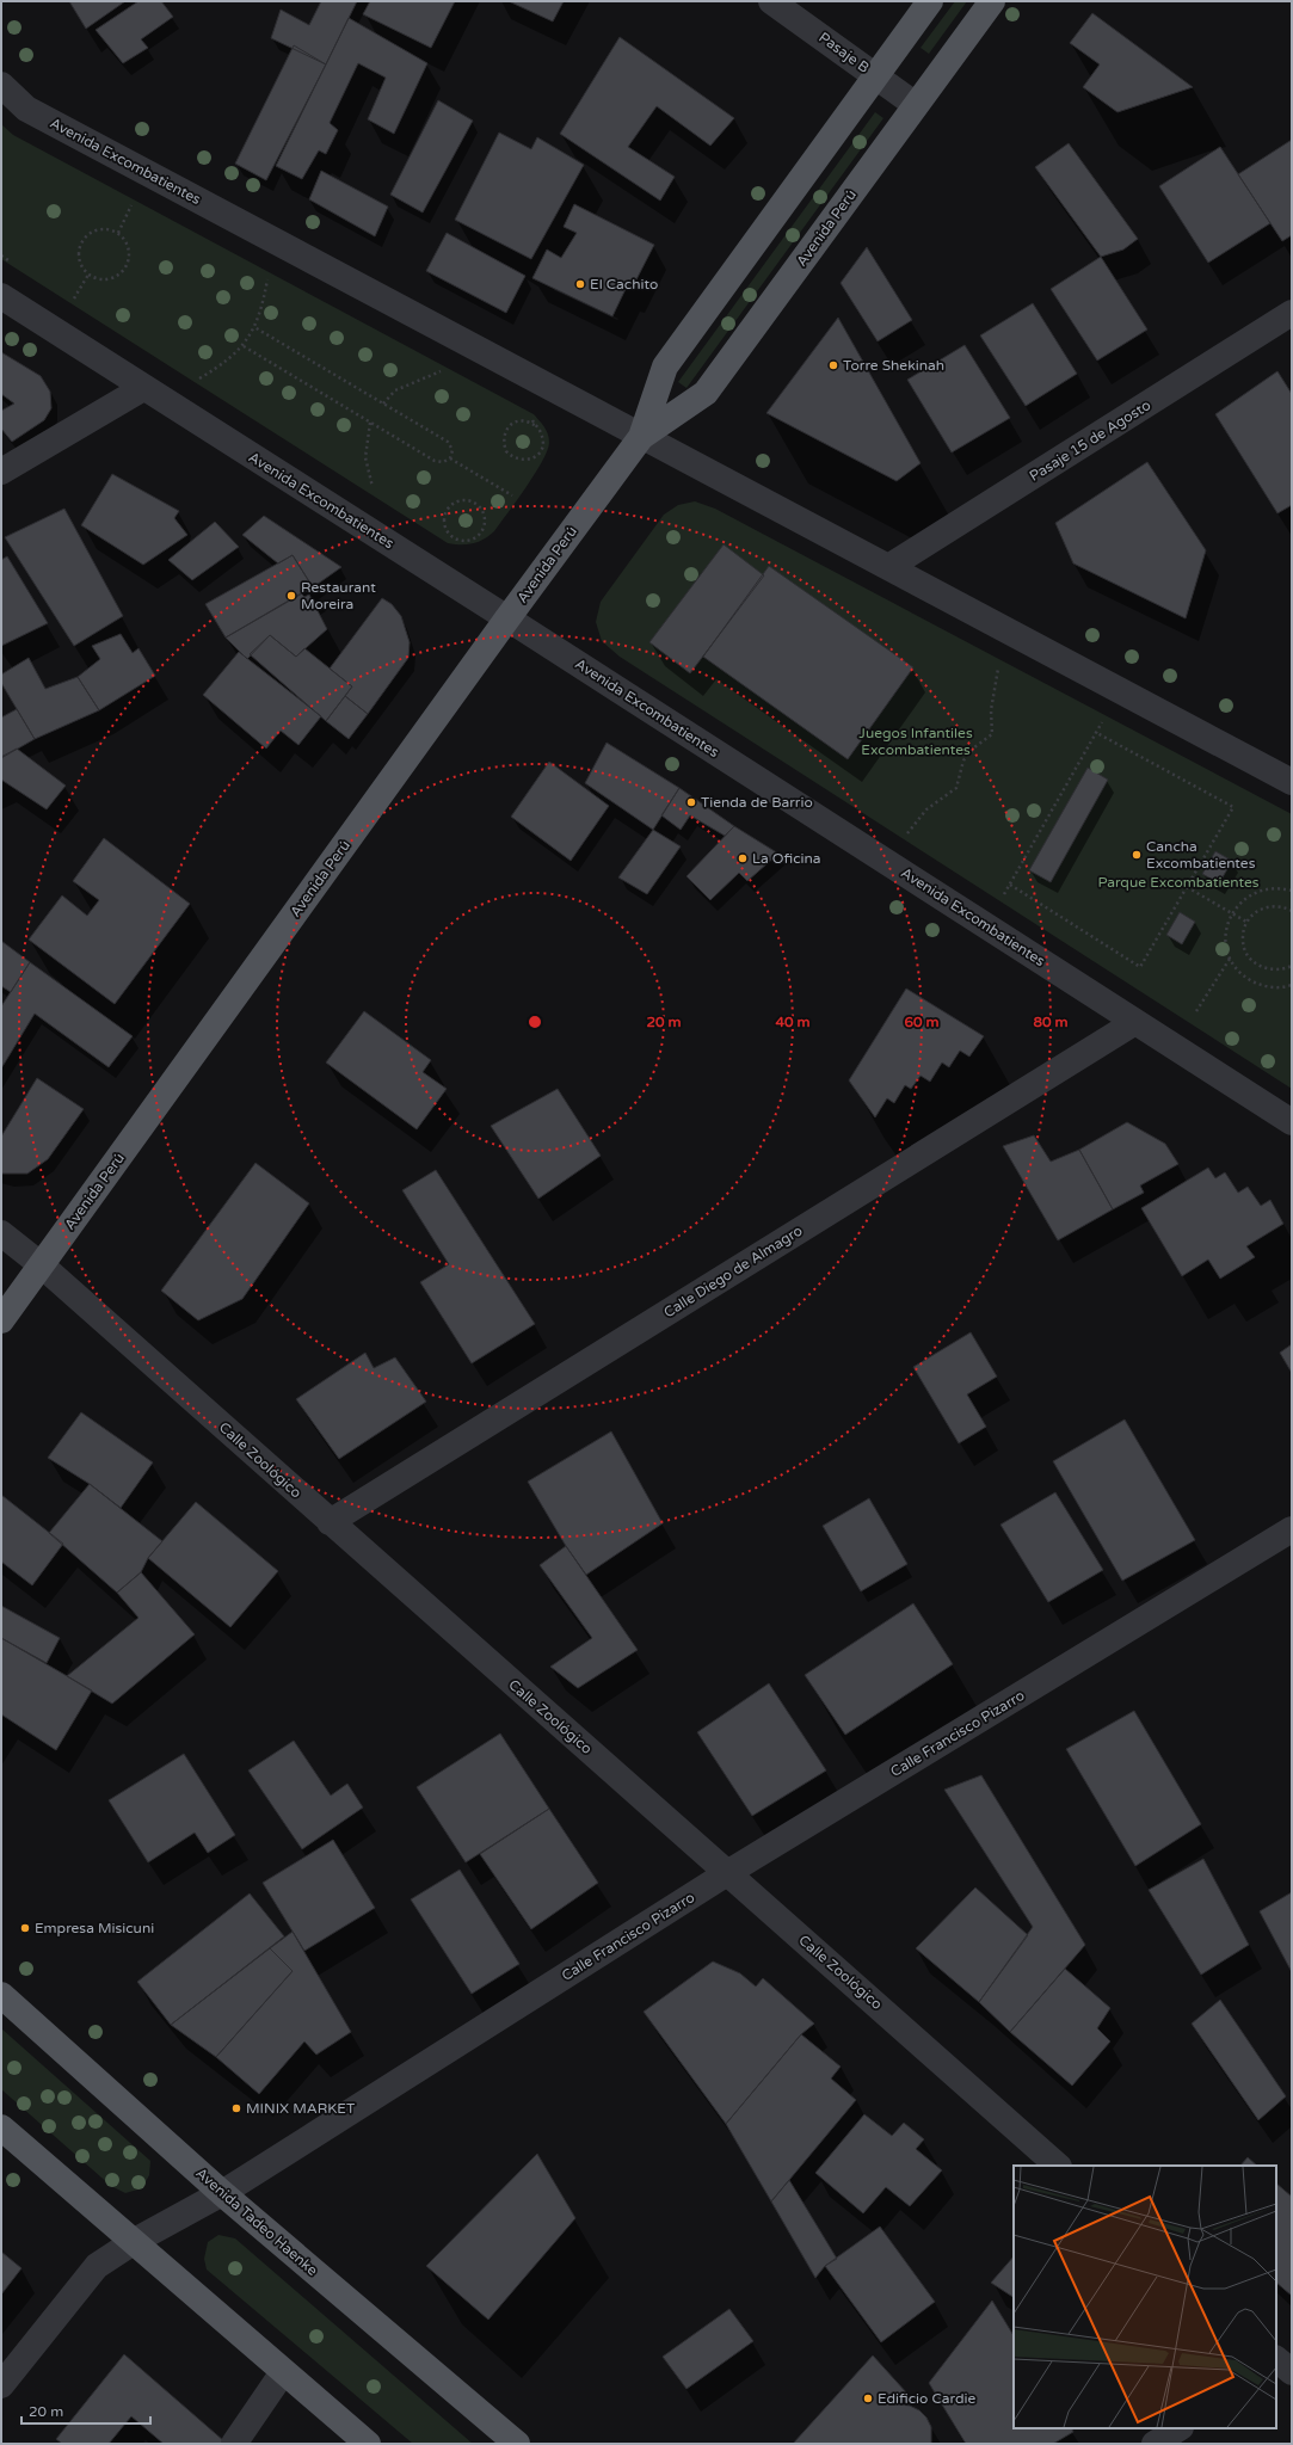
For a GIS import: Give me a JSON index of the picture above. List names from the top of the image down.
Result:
{
  "streets": {
    "main road": ["Avenida Perú", "Avenida Tadeo Haenke"],
    "street": [
      "Pasaje B",
      "Avenida Excombatientes",
      "Pasaje 15 de Agosto",
      "Calle Diego de Almagro",
      "Calle Zoológico",
      "Calle Francisco Pizarro"
    ]
  },
  "crossings": [
    ["Pasaje B", "Avenida Perú"],
    ["Avenida Excombatientes", "Avenida Perú"],
    ["Avenida Excombatientes", "Pasaje 15 de Agosto"],
    ["Avenida Excombatientes", "Calle Diego de Almagro"],
    ["Avenida Perú", "Calle Zoológico"],
    ["Calle Diego de Almagro", "Calle Zoológico"],
    ["Calle Zoológico", "Calle Francisco Pizarro"],
    ["Calle Francisco Pizarro", "Avenida Tadeo Haenke"]
  ],
  "parks": ["Juegos Infantiles Excombatientes", "Parque Excombatientes"],
  "places": [
    "El Cachito",
    "Torre Shekinah",
    "Restaurant Moreira",
    "Tienda de Barrio",
    "Cancha Excombatientes",
    "La Oficina",
    "Empresa Misicuni",
    "MINIX MARKET",
    "Edificio Cardie"
  ],
  "scale_bar": "20 m",
  "rings": [
    "20 m",
    "40 m",
    "60 m",
    "80 m"
  ]
}
